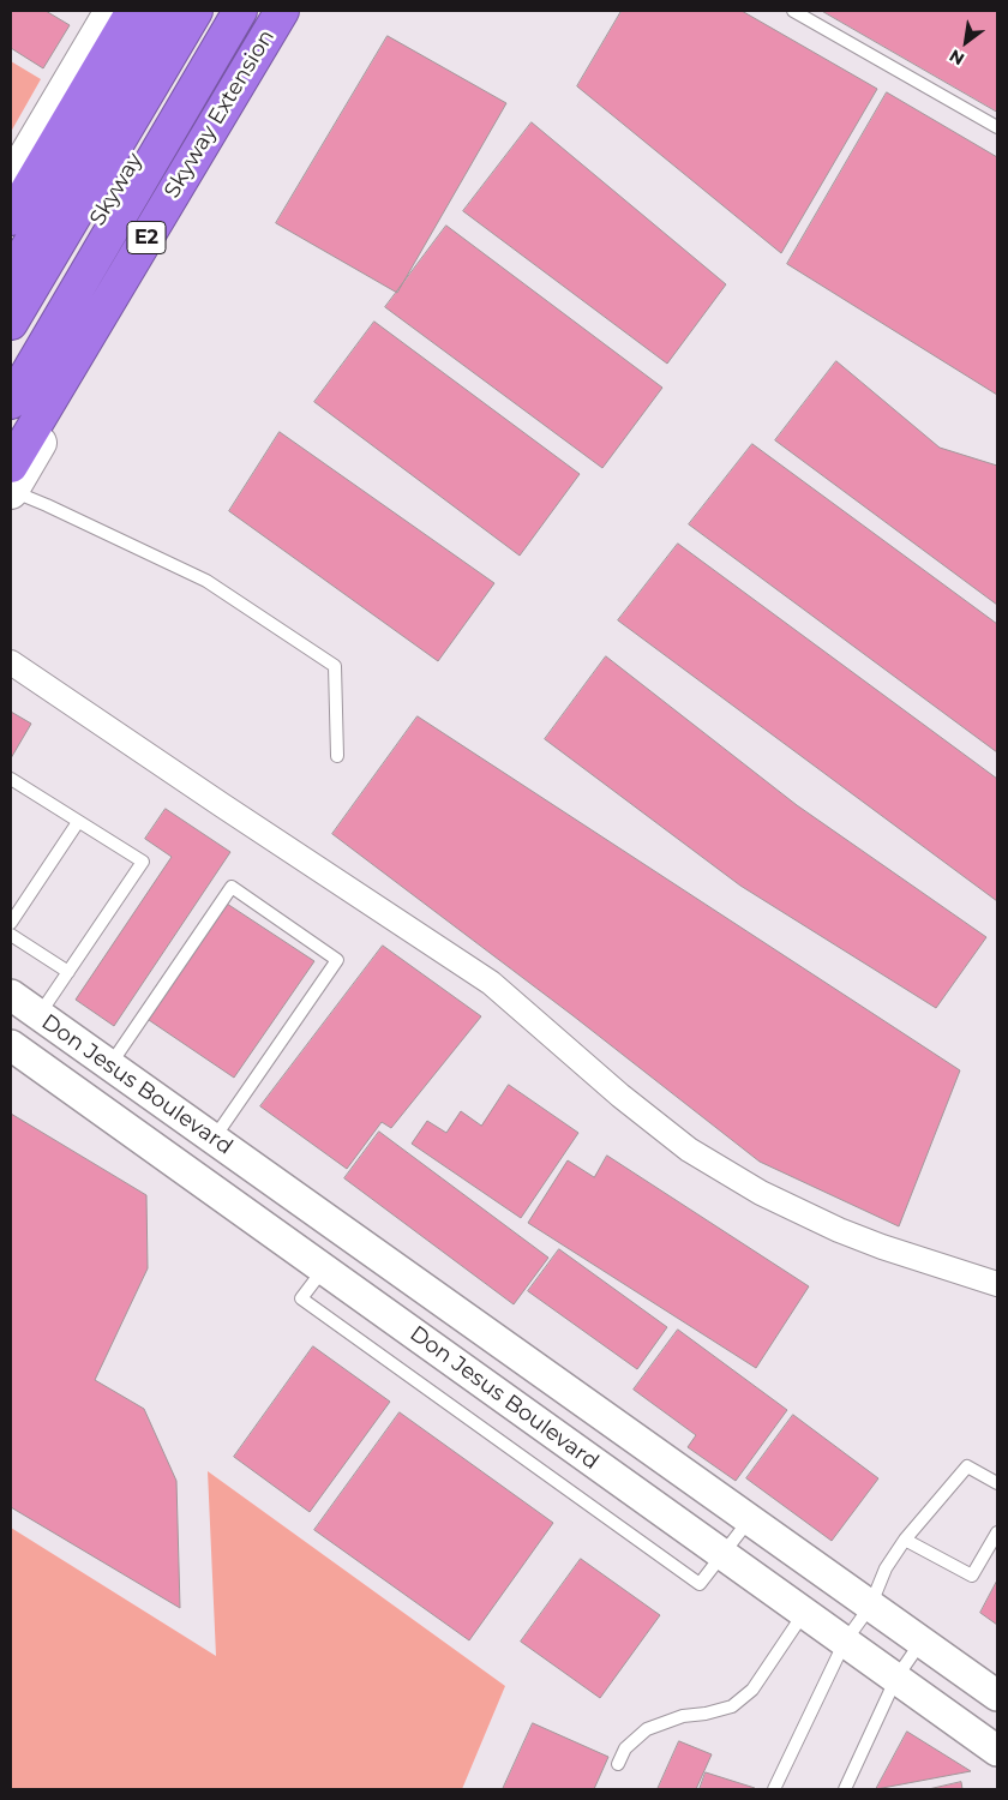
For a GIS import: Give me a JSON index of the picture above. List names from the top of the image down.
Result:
{
  "streets": {
    "highway": ["Skyway Extension", "Skyway", "E2"],
    "street": ["Don Jesus Boulevard"]
  },
  "north": "bottom left"
}
